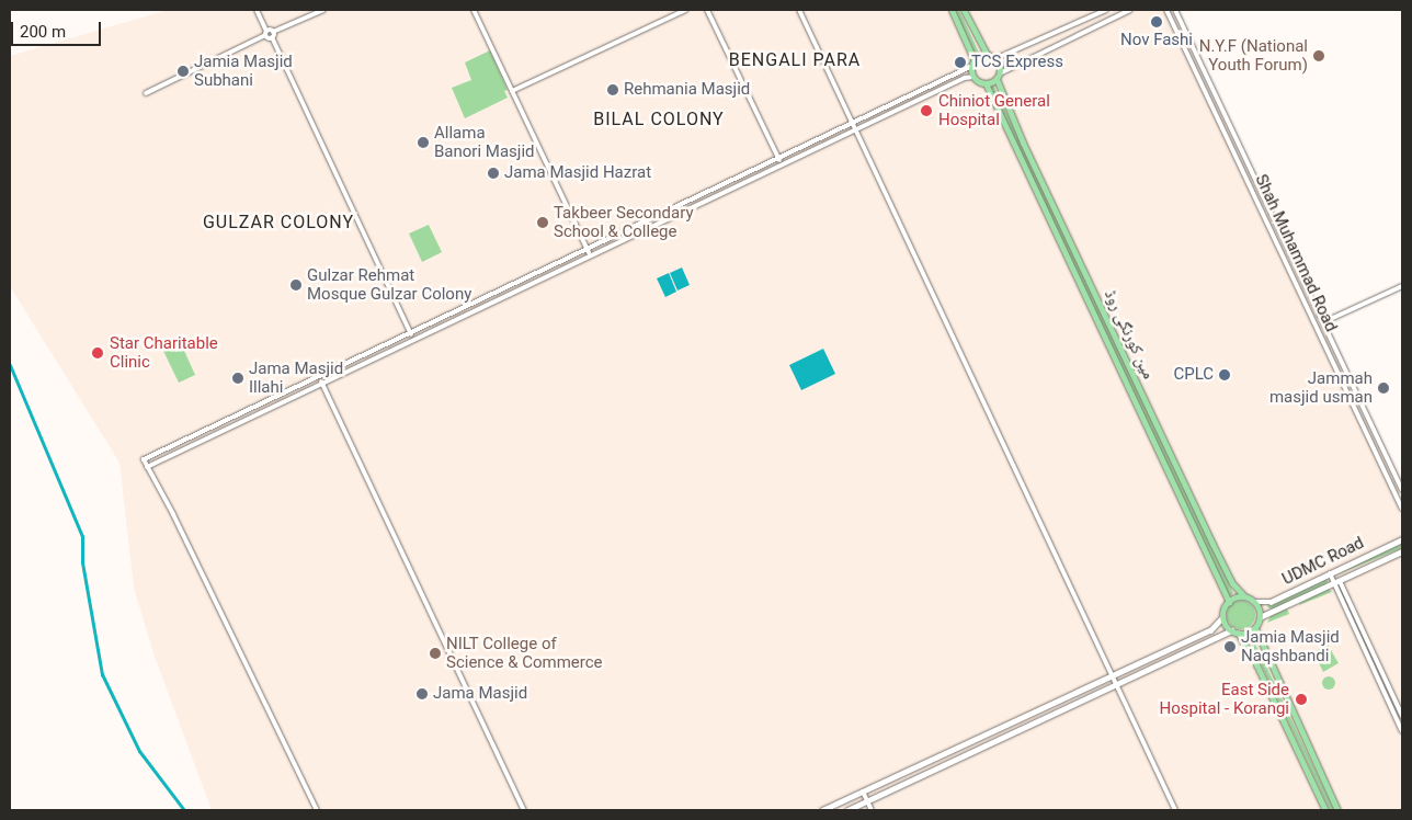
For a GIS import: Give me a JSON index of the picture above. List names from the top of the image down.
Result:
{
  "streets": {
    "main road": ["مین کورنگی روڈ", "UDMC Road"],
    "street": ["Shah Muhammad Road"]
  },
  "crossings": [
    ["مین کورنگی روڈ", "UDMC Road"]
  ],
  "districts": ["BENGALI PARA", "BILAL COLONY", "GULZAR COLONY"],
  "places": [
    "Nov Fashi",
    "N.Y.F (National Youth Forum)",
    "TCS Express",
    "Jamia Masjid Subhani",
    "Rehmania Masjid",
    "Chiniot General Hospital",
    "Allama Banori Masjid",
    "Jama Masjid Hazrat",
    "Takbeer Secondary School & College",
    "Gulzar Rehmat Mosque Gulzar Colony",
    "Star Charitable Clinic",
    "CPLC",
    "Jama Masjid Illahi",
    "Jammah masjid usman",
    "Jamia Masjid Naqshbandi",
    "NILT College of Science & Commerce",
    "Jama Masjid",
    "East Side Hospital - Korangi"
  ],
  "scale_bar": "200 m"
}
